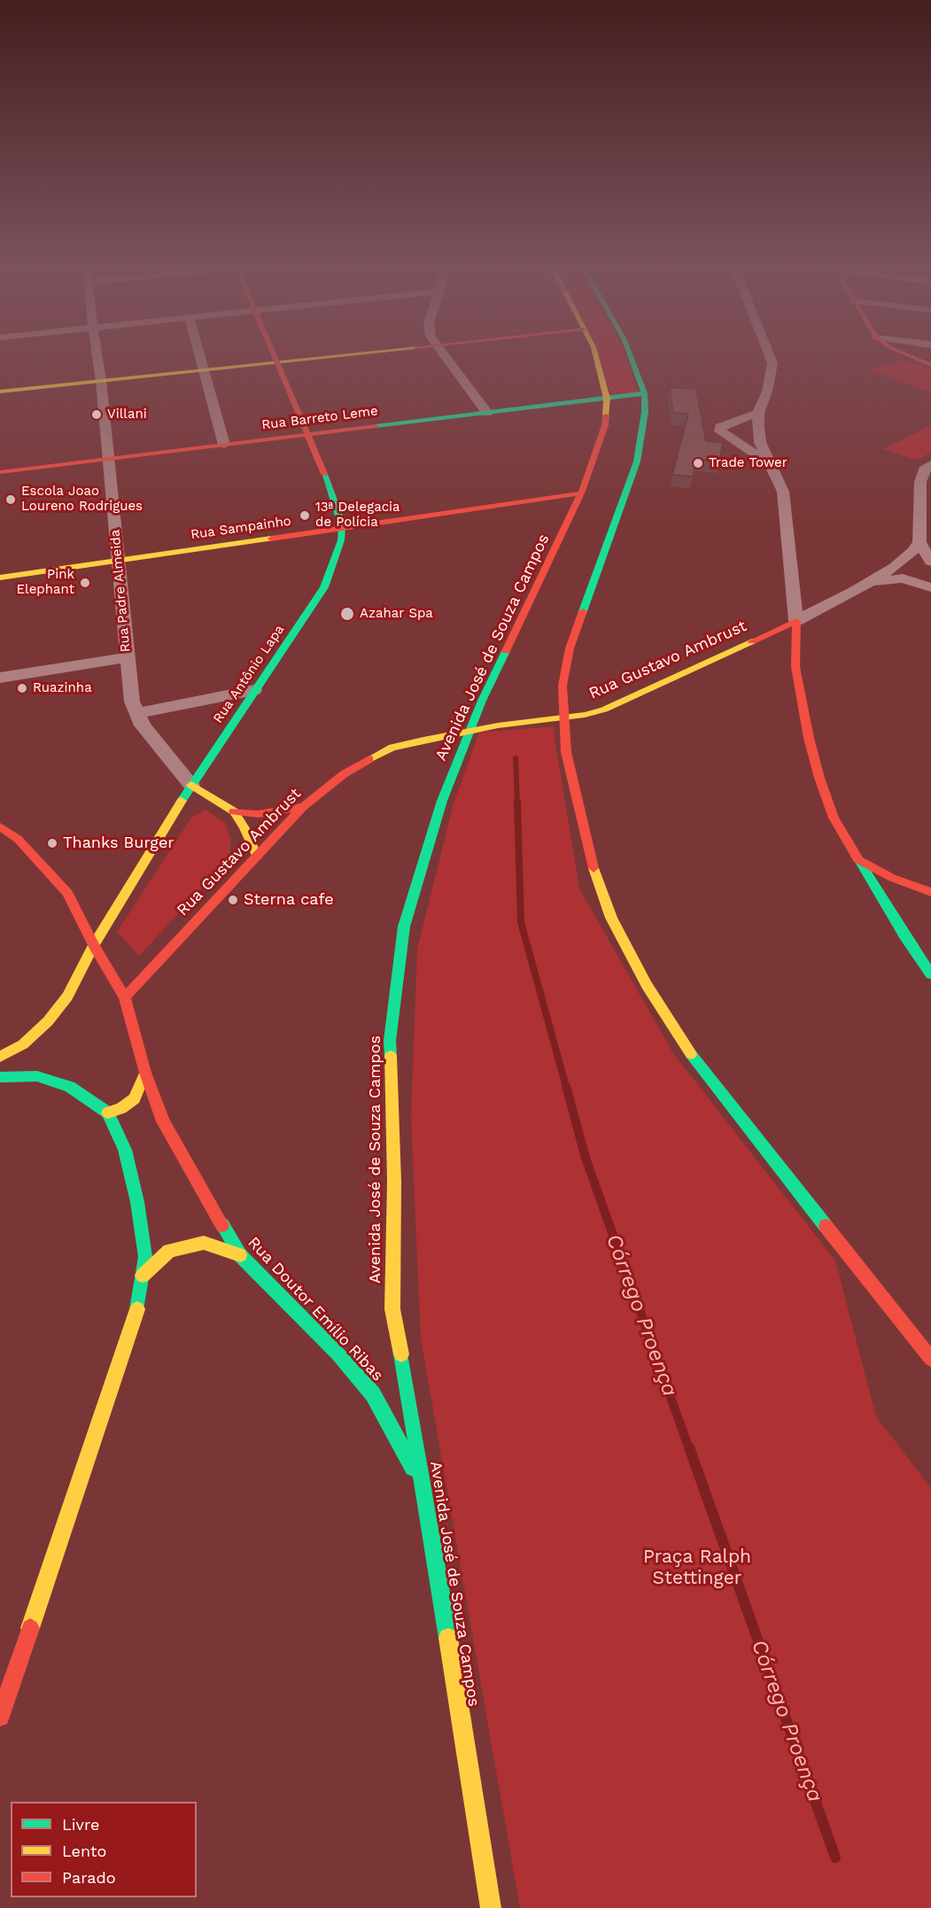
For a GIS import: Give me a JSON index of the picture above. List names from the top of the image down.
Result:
{
  "streets": {
    "main road": [
      "Rua Barreto Leme",
      "Rua Sampainho",
      "Rua Padre Almeida",
      "Avenida José de Souza Campos",
      "Rua Gustavo Ambrust",
      "Rua Antônio Lapa",
      "Rua Doutor Emílio Ribas"
    ]
  },
  "crossings": [
    ["Rua Barreto Leme", "Rua Padre Almeida"],
    ["Rua Barreto Leme", "Avenida José de Souza Campos"],
    ["Rua Barreto Leme", "Rua Antônio Lapa"],
    ["Rua Sampainho", "Rua Padre Almeida"],
    ["Rua Sampainho", "Avenida José de Souza Campos"],
    ["Rua Sampainho", "Rua Antônio Lapa"],
    ["Rua Padre Almeida", "Rua Antônio Lapa"],
    ["Avenida José de Souza Campos", "Rua Gustavo Ambrust"],
    ["Avenida José de Souza Campos", "Rua Doutor Emílio Ribas"],
    ["Rua Gustavo Ambrust", "Rua Doutor Emílio Ribas"],
    ["Rua Antônio Lapa", "Rua Doutor Emílio Ribas"]
  ],
  "water": ["Córrego Proença"],
  "parks": ["Praça Ralph Stettinger"],
  "places": [
    "Villani",
    "Trade Tower",
    "Escola Joao Loureno Rodrigues",
    "13ª Delegacia de Polícia",
    "Pink Elephant",
    "Azahar Spa",
    "Ruazinha",
    "Thanks Burger",
    "Sterna cafe"
  ],
  "legend": ["Livre", "Lento", "Parado"]
}
